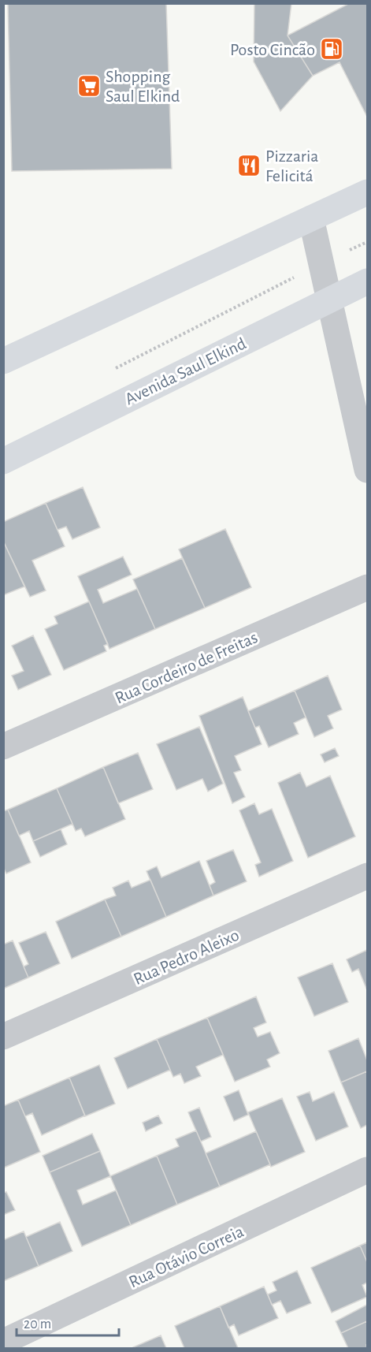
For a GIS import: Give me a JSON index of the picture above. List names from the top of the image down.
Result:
{
  "streets": {
    "main road": ["Avenida Saul Elkind"],
    "street": ["Rua Cordeiro de Freitas", "Rua Pedro Aleixo", "Rua Otávio Correia"]
  },
  "places": {
    "fuel station": ["Posto Cincão"],
    "supermarket": ["Shopping Saul Elkind"],
    "restaurant": ["Pizzaria Felicitá"]
  },
  "scale_bar": "20 m"
}
